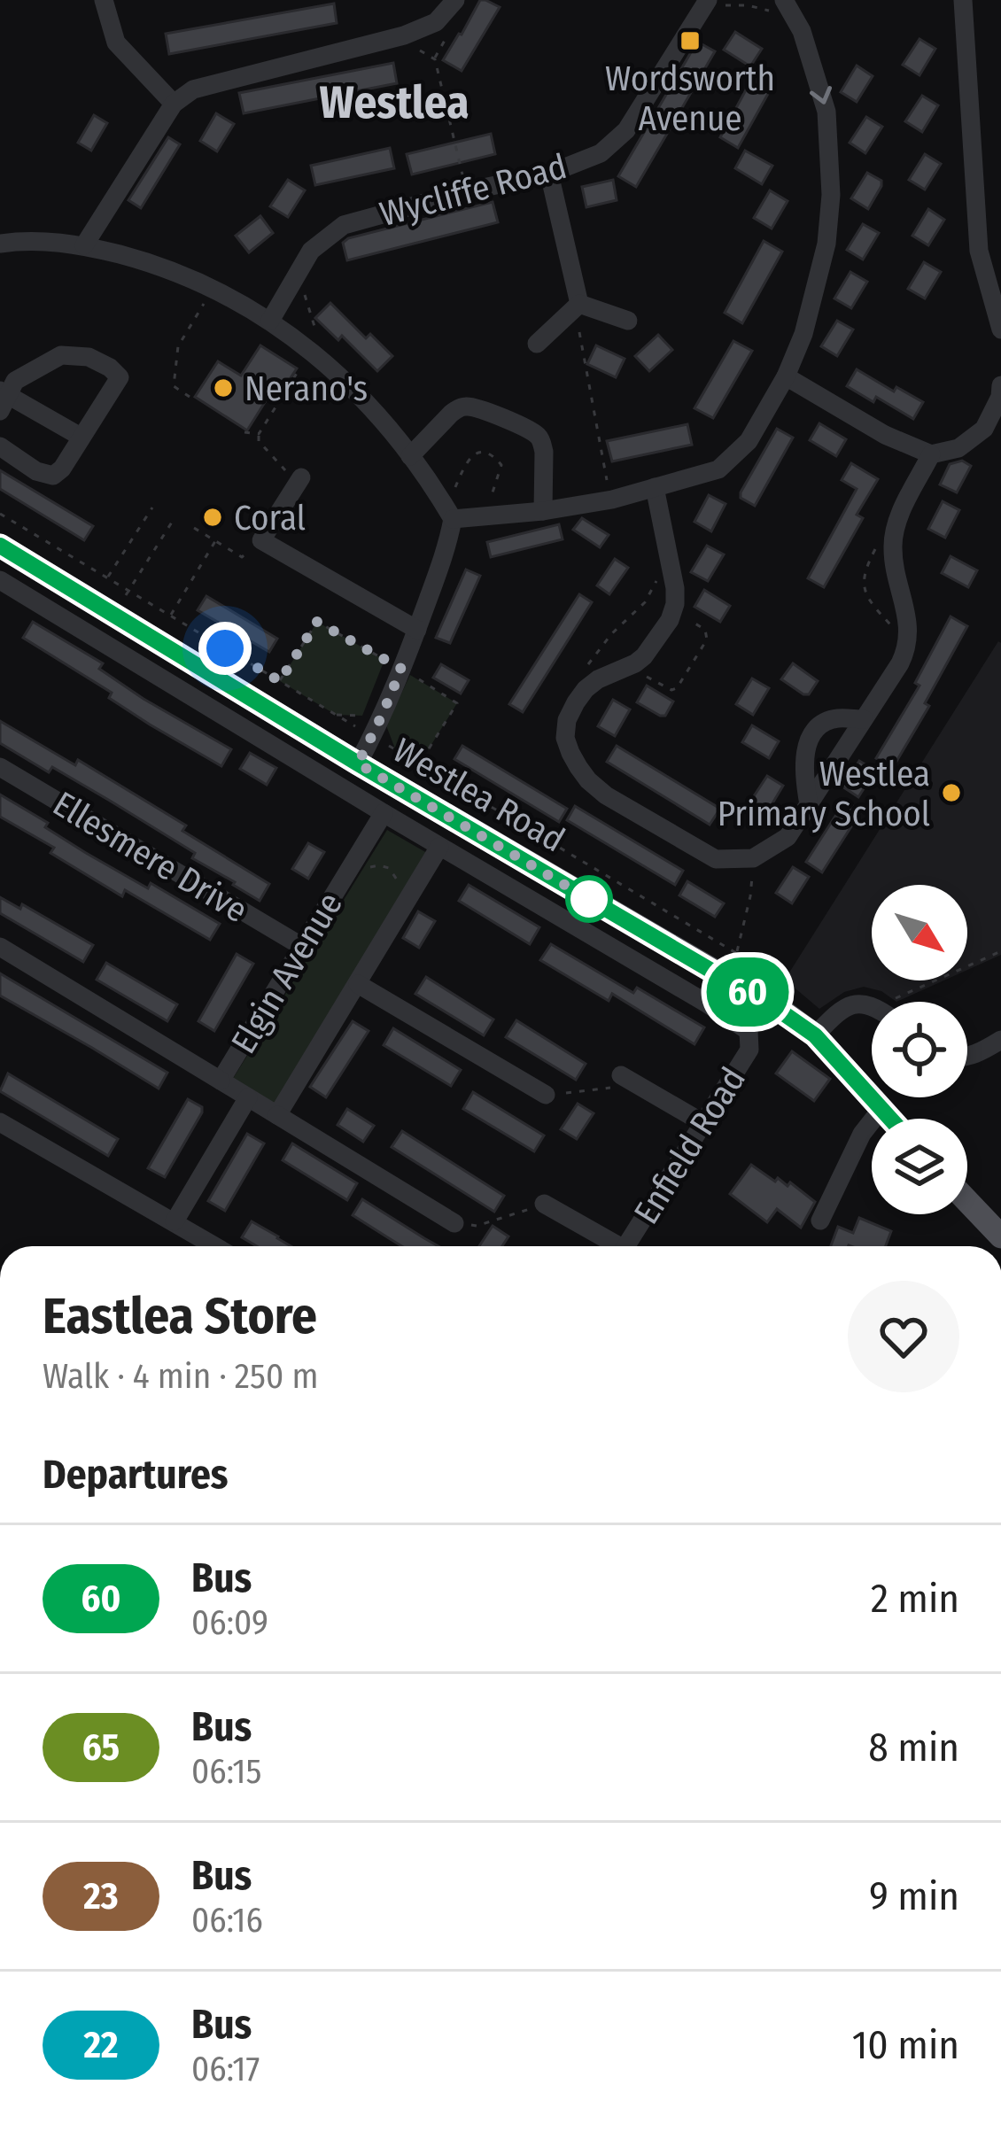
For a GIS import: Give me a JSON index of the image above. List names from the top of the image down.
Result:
{
  "streets": {
    "main road": ["Westlea Road"],
    "street": [
      "Wycliffe Road",
      "Ellesmere Drive",
      "Elgin Avenue",
      "Enfield Road"
    ]
  },
  "crossings": [
    ["Ellesmere Drive", "Elgin Avenue"]
  ],
  "districts": ["Westlea"],
  "places": {
    "transit": ["Wordsworth Avenue"],
    "other": ["Nerano's", "Coral", "Westlea Primary School"]
  },
  "lines": ["bus line 60"],
  "north": "bottom right",
  "page": {
    "on_map": "60",
    "heading": [
      ["Eastlea Store", "Walk · 4 min · 250 m"],
      "Departures"
    ],
    "list": [
      {
        "mark": "60",
        "name": "Bus",
        "note": "06:09",
        "value": "2 min"
      },
      {
        "mark": "65",
        "name": "Bus",
        "note": "06:15",
        "value": "8 min"
      },
      {
        "mark": "23",
        "name": "Bus",
        "note": "06:16",
        "value": "9 min"
      },
      {
        "mark": "22",
        "name": "Bus",
        "note": "06:17",
        "value": "10 min"
      }
    ]
  }
}
